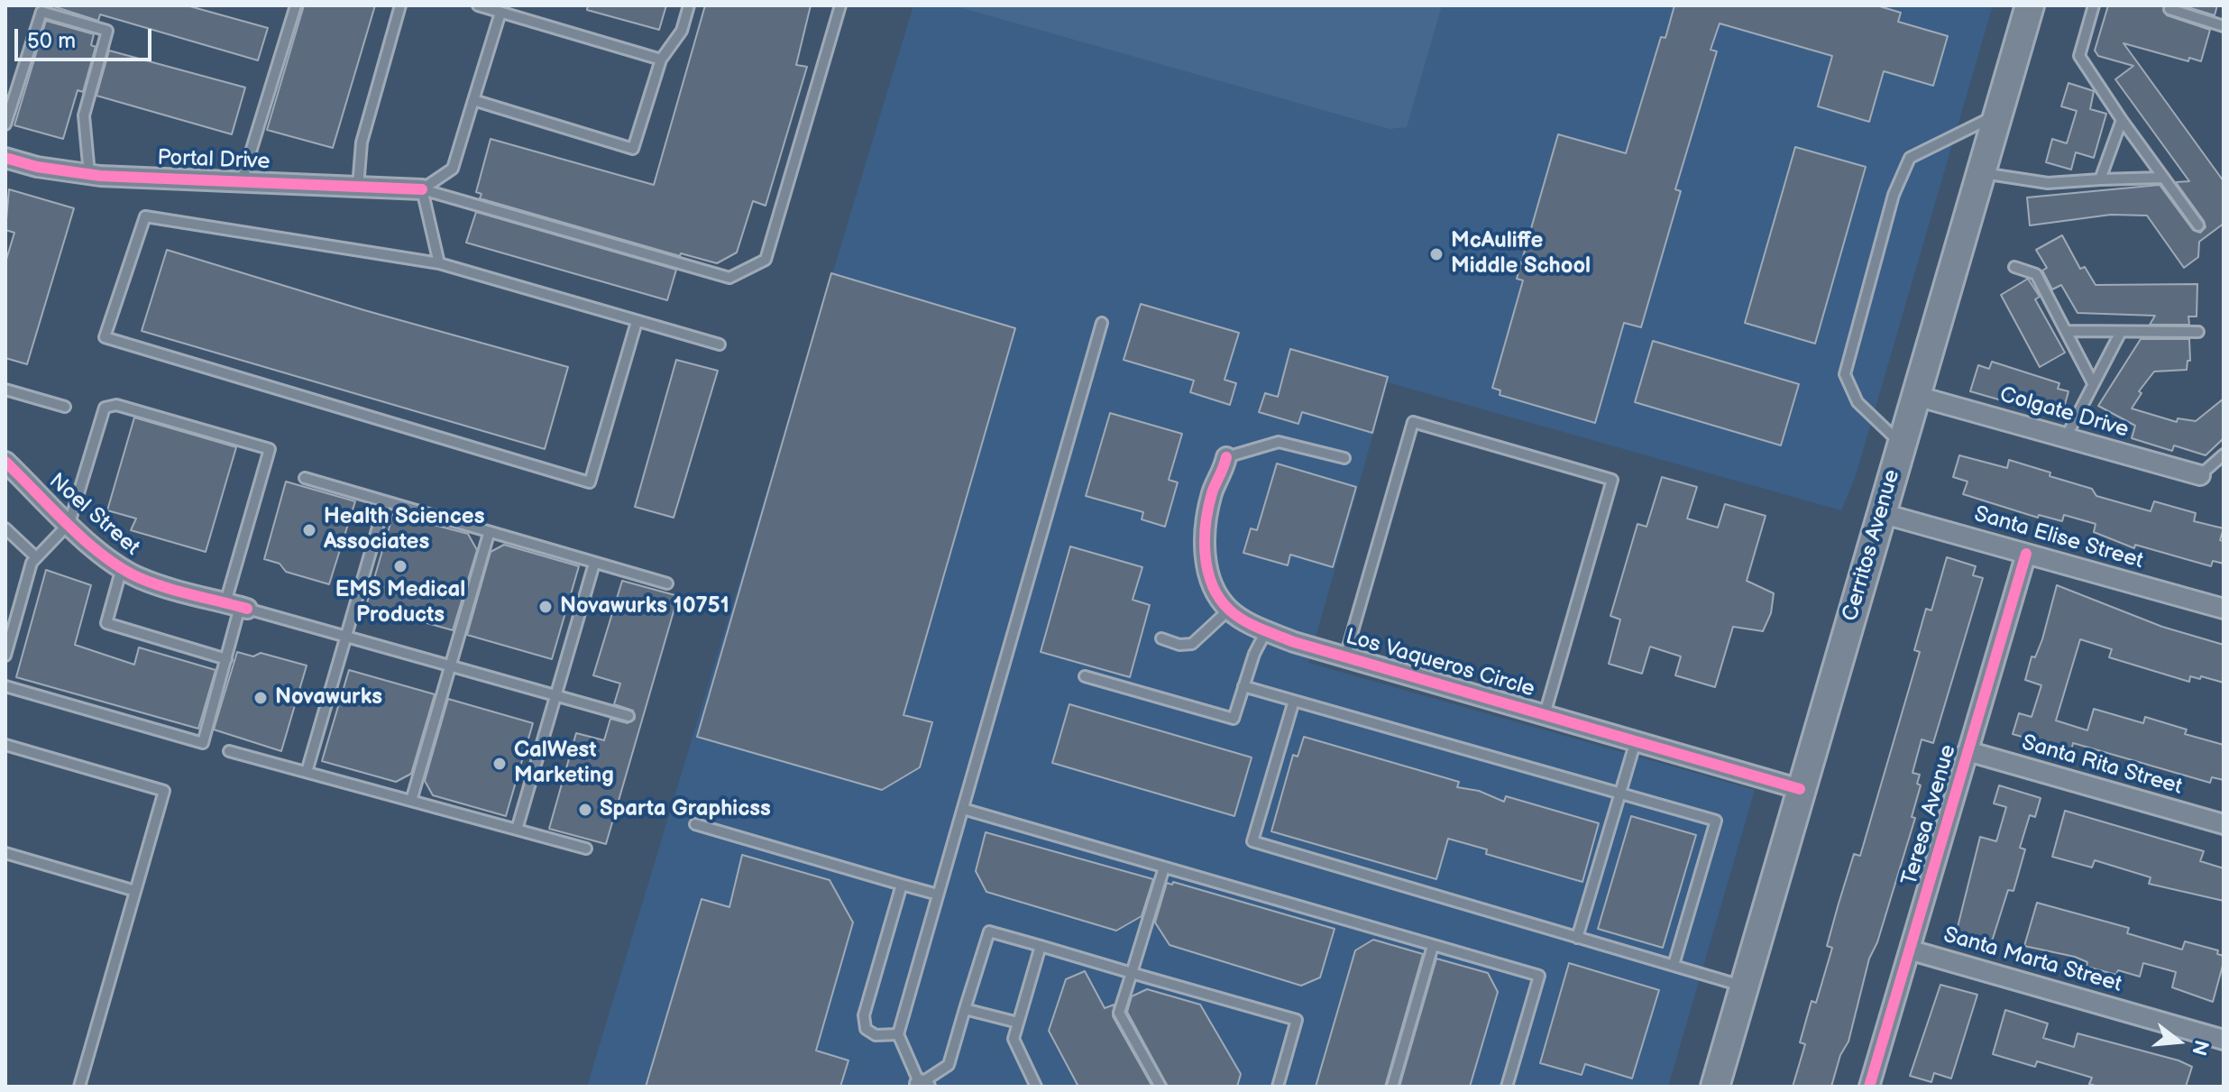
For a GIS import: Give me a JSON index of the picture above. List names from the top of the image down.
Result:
{
  "streets": {
    "main road": ["Cerritos Avenue"],
    "street": [
      "Portal Drive",
      "Colgate Drive",
      "Noel Street",
      "Santa Elise Street",
      "Los Vaqueros Circle",
      "Santa Rita Street",
      "Teresa Avenue",
      "Santa Marta Street"
    ]
  },
  "crossings": [
    ["Colgate Drive", "Cerritos Avenue"],
    ["Santa Elise Street", "Cerritos Avenue"],
    ["Santa Elise Street", "Teresa Avenue"],
    ["Cerritos Avenue", "Los Vaqueros Circle"],
    ["Santa Rita Street", "Teresa Avenue"],
    ["Teresa Avenue", "Santa Marta Street"]
  ],
  "places": [
    "McAuliffe Middle School",
    "Health Sciences Associates",
    "EMS Medical Products",
    "Novawurks 10751",
    "Novawurks",
    "CalWest Marketing",
    "Sparta Graphicss"
  ],
  "scale_bar": "50 m",
  "north": "right"
}
